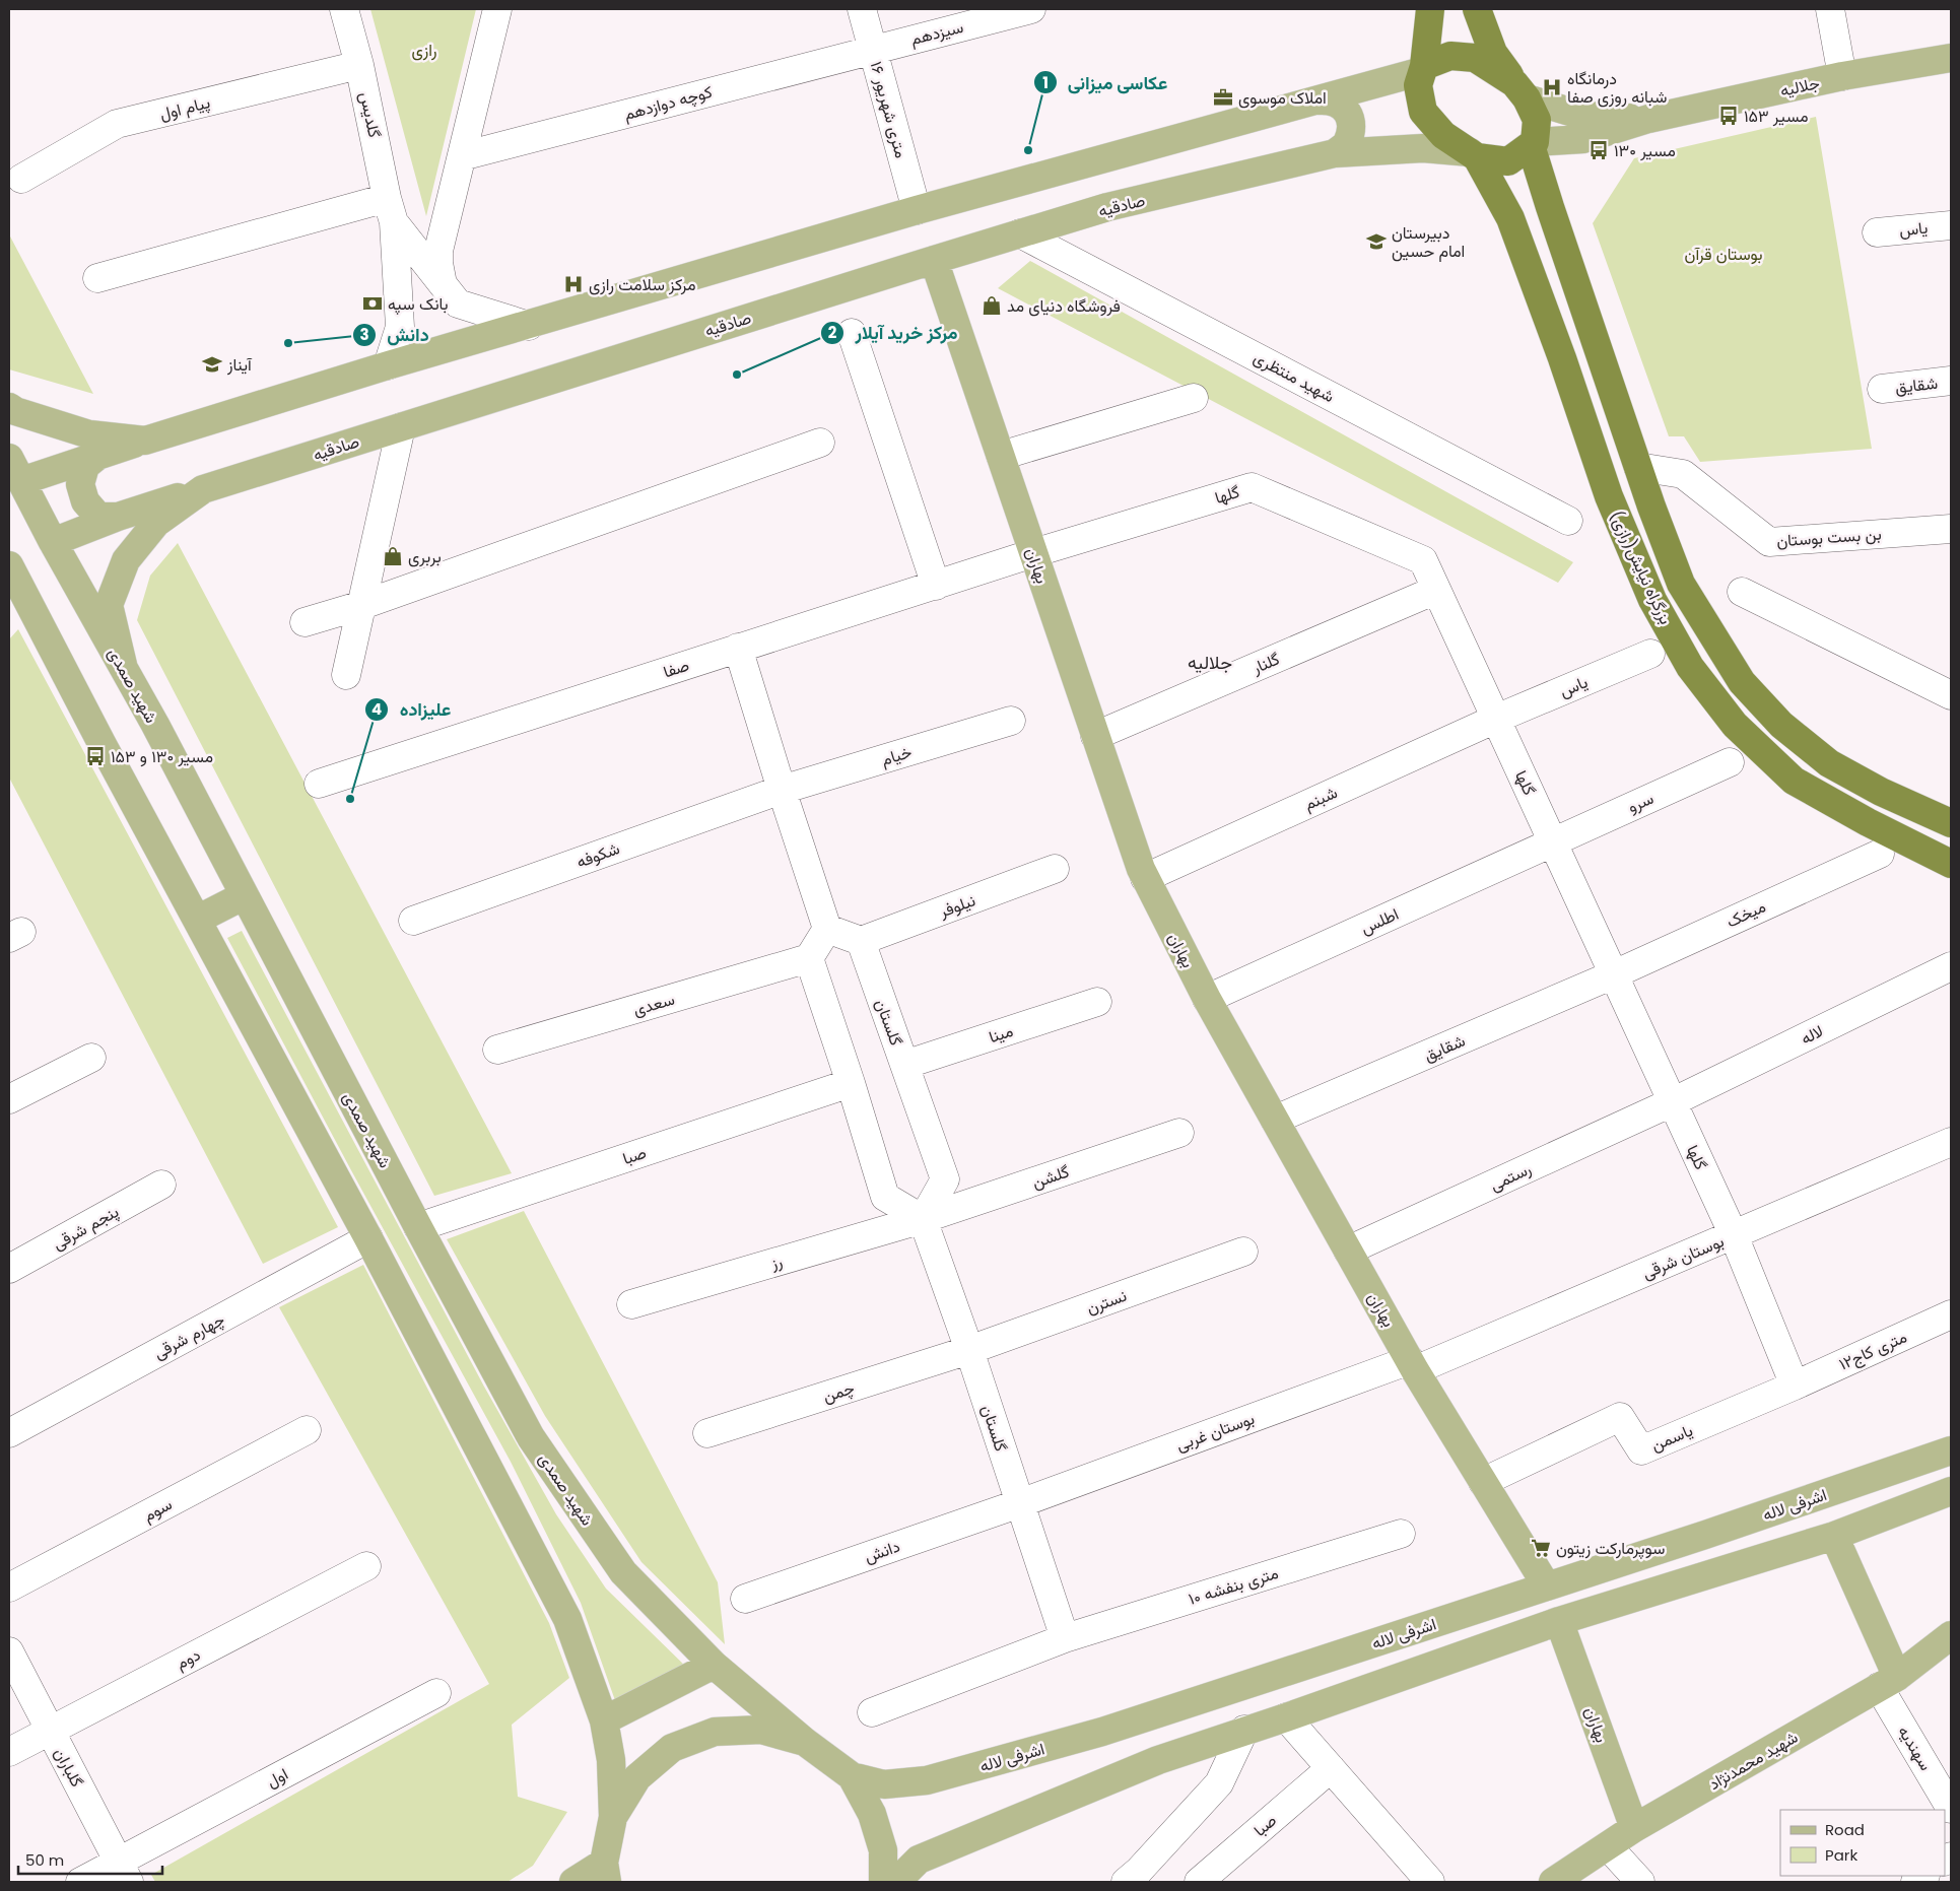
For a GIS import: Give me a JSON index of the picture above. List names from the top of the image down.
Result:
{
  "streets": {
    "highway": ["بزرگراه نیایش(رازی)"],
    "main road": [
      "جلالیه",
      "صادقیه",
      "بهاران",
      "شهید صمدی",
      "اشرفی لاله",
      "شهید محمدنژاد"
    ],
    "street": [
      "سیزدهم",
      "کوچه دوازدهم",
      "پیام اول",
      "۱۶ متری شهریور",
      "گلدیس",
      "یاس",
      "شهید منتظری",
      "شقایق",
      "گلها",
      "بن بست بوستان",
      "گلنار",
      "صفا",
      "خیام",
      "شبنم",
      "سرو",
      "شکوفه",
      "نیلوفر",
      "میخک",
      "اطلس",
      "سعدی",
      "گلستان",
      "مینا",
      "لاله",
      "صبا",
      "گلشن",
      "رستمی",
      "پنجم شرقی",
      "بوستان شرقی",
      "رز",
      "نسترن",
      "چهارم شرقی",
      "۱۲متری کاج",
      "چمن",
      "بوستان غربی",
      "یاسمن",
      "سوم",
      "دانش",
      "۱۰ متری بنفشه",
      "دوم",
      "سهندیه",
      "گلباران",
      "اول"
    ]
  },
  "crossings": [
    ["سیزدهم", "کوچه دوازدهم"],
    ["سیزدهم", "۱۶ متری شهریور"],
    ["کوچه دوازدهم", "۱۶ متری شهریور"],
    ["پیام اول", "گلدیس"],
    ["صادقیه", "شهید منتظری"],
    ["صادقیه", "بهاران"],
    ["صادقیه", "بزرگراه نیایش(رازی)"],
    ["صادقیه", "شهید صمدی"],
    ["یاس", "گلها"],
    ["یاس", "شبنم"],
    ["شقایق", "گلها"],
    ["شقایق", "بهاران"],
    ["شقایق", "میخک"],
    ["گلها", "بهاران"],
    ["گلها", "گلنار"],
    ["گلها", "صفا"],
    ["گلها", "شبنم"],
    ["گلها", "سرو"],
    ["گلها", "میخک"],
    ["گلها", "اطلس"],
    ["گلها", "لاله"],
    ["گلها", "رستمی"],
    ["گلها", "بوستان شرقی"],
    ["گلها", "۱۲متری کاج"],
    ["گلها", "یاسمن"],
    ["بن بست بوستان", "بزرگراه نیایش(رازی)"],
    ["بهاران", "گلنار"],
    ["بهاران", "صفا"],
    ["بهاران", "شبنم"],
    ["بهاران", "اطلس"],
    ["بهاران", "رستمی"],
    ["بهاران", "بوستان شرقی"],
    ["بهاران", "بوستان غربی"],
    ["بهاران", "یاسمن"],
    ["بهاران", "اشرفی لاله"],
    ["بهاران", "شهید محمدنژاد"],
    ["شهید صمدی", "صبا"],
    ["شهید صمدی", "اشرفی لاله"],
    ["خیام", "شکوفه"],
    ["سرو", "اطلس"],
    ["نیلوفر", "گلستان"],
    ["گلستان", "مینا"],
    ["گلستان", "گلشن"],
    ["گلستان", "رز"],
    ["گلستان", "نسترن"],
    ["گلستان", "چمن"],
    ["گلستان", "بوستان غربی"],
    ["گلستان", "دانش"],
    ["گلستان", "۱۰ متری بنفشه"],
    ["لاله", "رستمی"],
    ["گلشن", "رز"],
    ["بوستان شرقی", "بوستان غربی"],
    ["نسترن", "چمن"],
    ["۱۲متری کاج", "یاسمن"],
    ["بوستان غربی", "دانش"],
    ["دوم", "گلباران"],
    ["سهندیه", "شهید محمدنژاد"],
    ["گلباران", "اول"]
  ],
  "districts": ["جلالیه"],
  "parks": ["رازی", "بوستان قرآن"],
  "places": {
    "hospital": ["درمانگاه شبانه روزی صفا", "مرکز سلامت رازی"],
    "office": ["املاک موسوی"],
    "bus stop": ["مسیر ۱۵۳", "مسیر ۱۳۰", "مسیر ۱۳۰ و ۱۵۳"],
    "other": [
      "عکاسی میزانی",
      "دانش",
      "مرکز خرید آیلار",
      "علیزاده"
    ],
    "school or university": ["دبیرستان امام حسین", "آیناز"],
    "bank": ["بانک سپه"],
    "shop": ["فروشگاه دنیای مد", "بربری"],
    "supermarket": ["سوپرمارکت زیتون"]
  },
  "legend": ["Road", "Park"],
  "scale_bar": "50 m"
}
